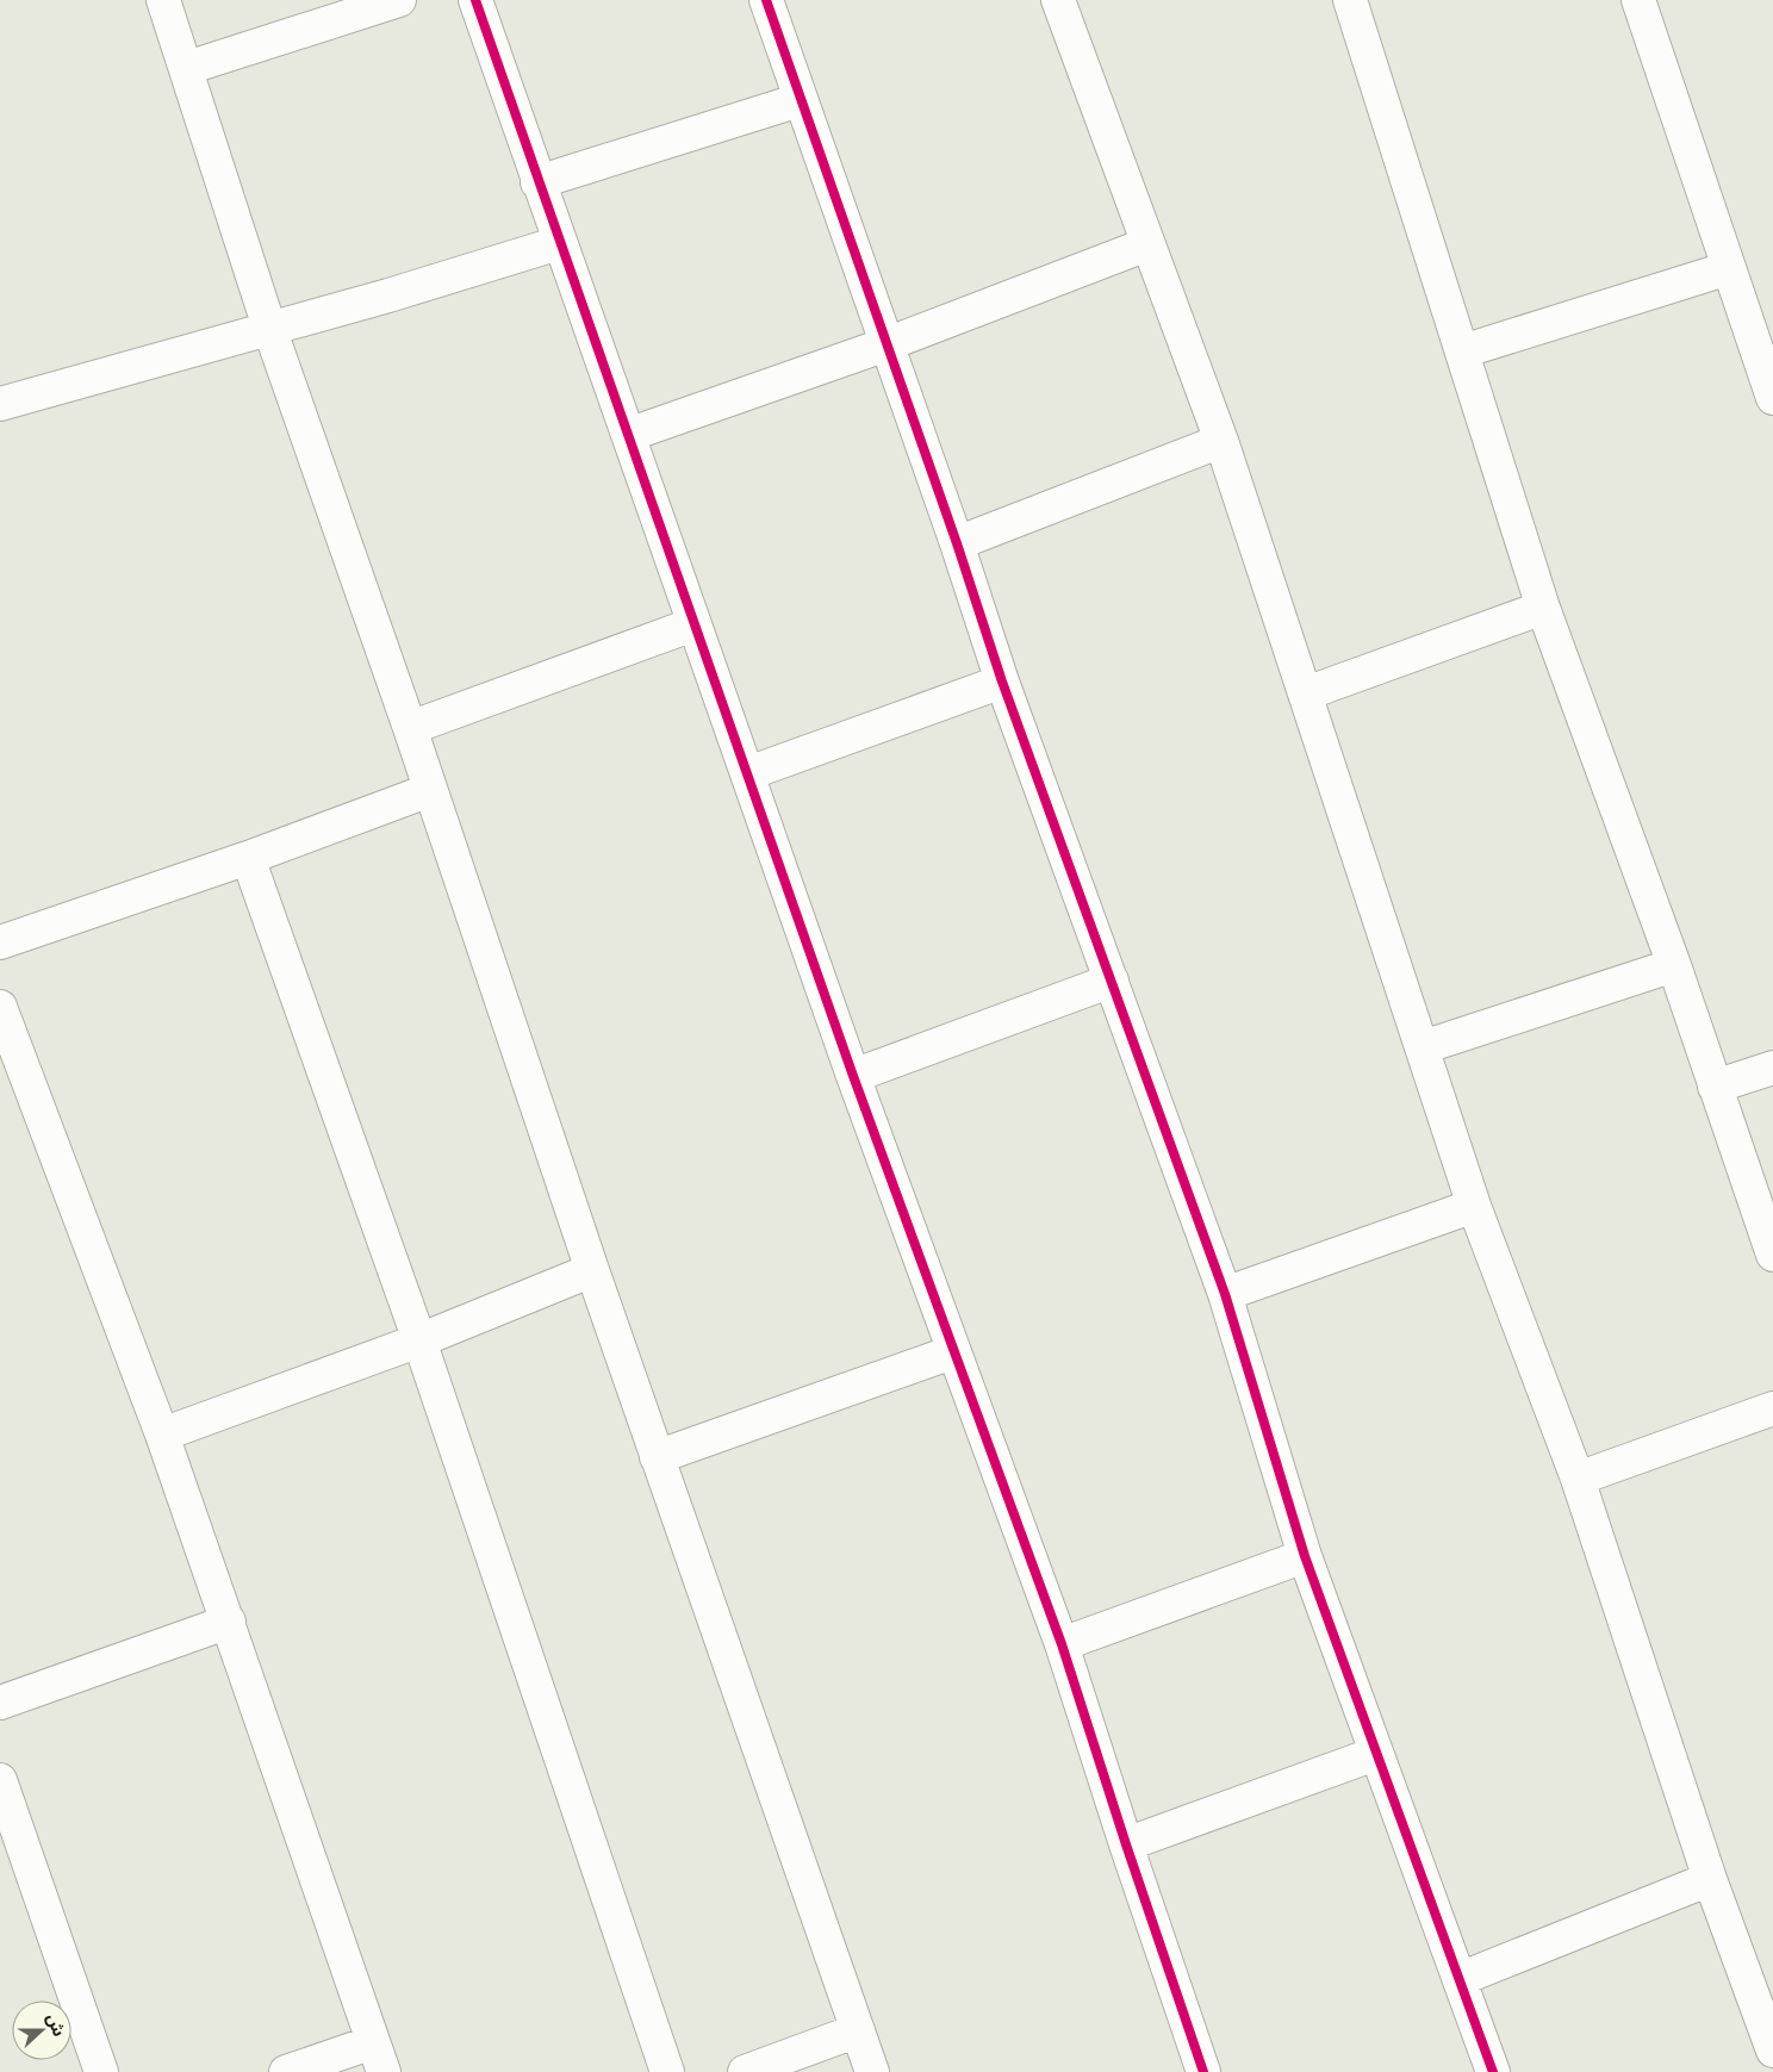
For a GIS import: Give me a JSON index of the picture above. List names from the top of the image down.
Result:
{
  "north": "right"
}
